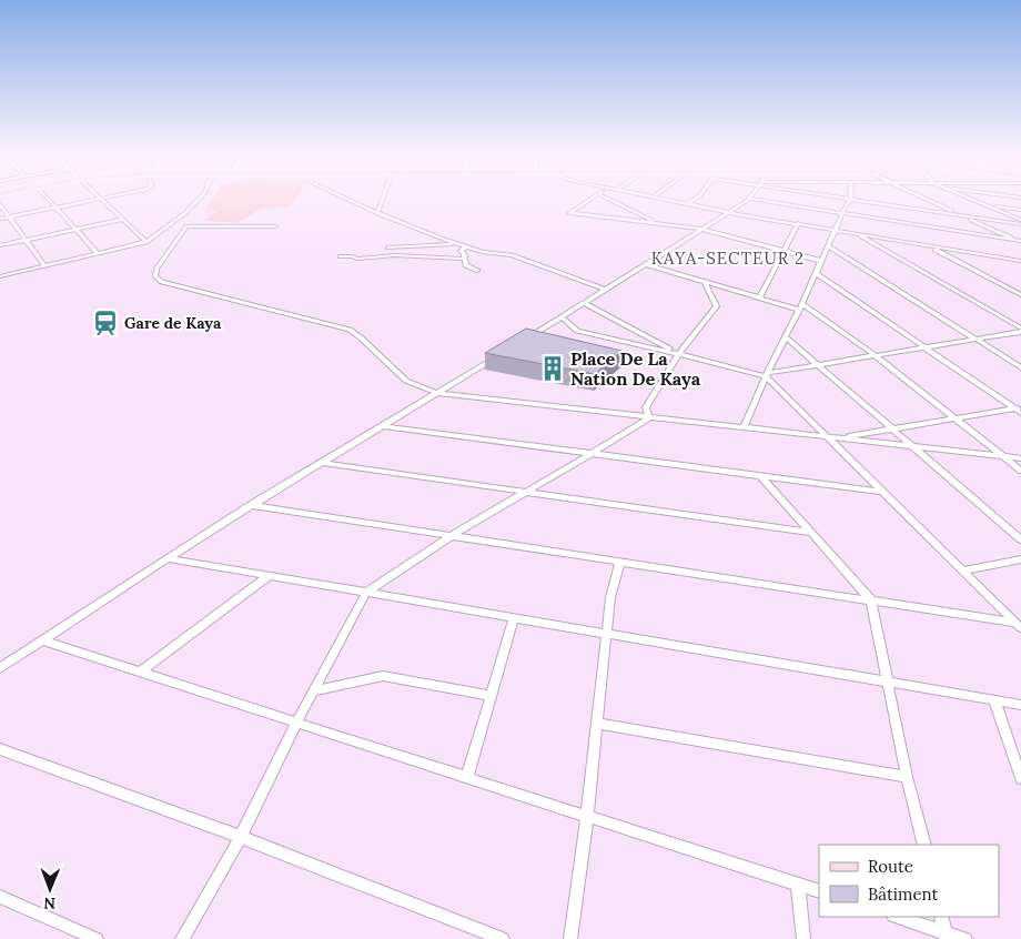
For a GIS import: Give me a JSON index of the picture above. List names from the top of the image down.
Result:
{
  "districts": ["KAYA-SECTEUR 2"],
  "places": {
    "station": ["Gare de Kaya"],
    "building": ["Place De La Nation De Kaya"]
  },
  "legend": ["Route", "Bâtiment"],
  "north": "bottom"
}
